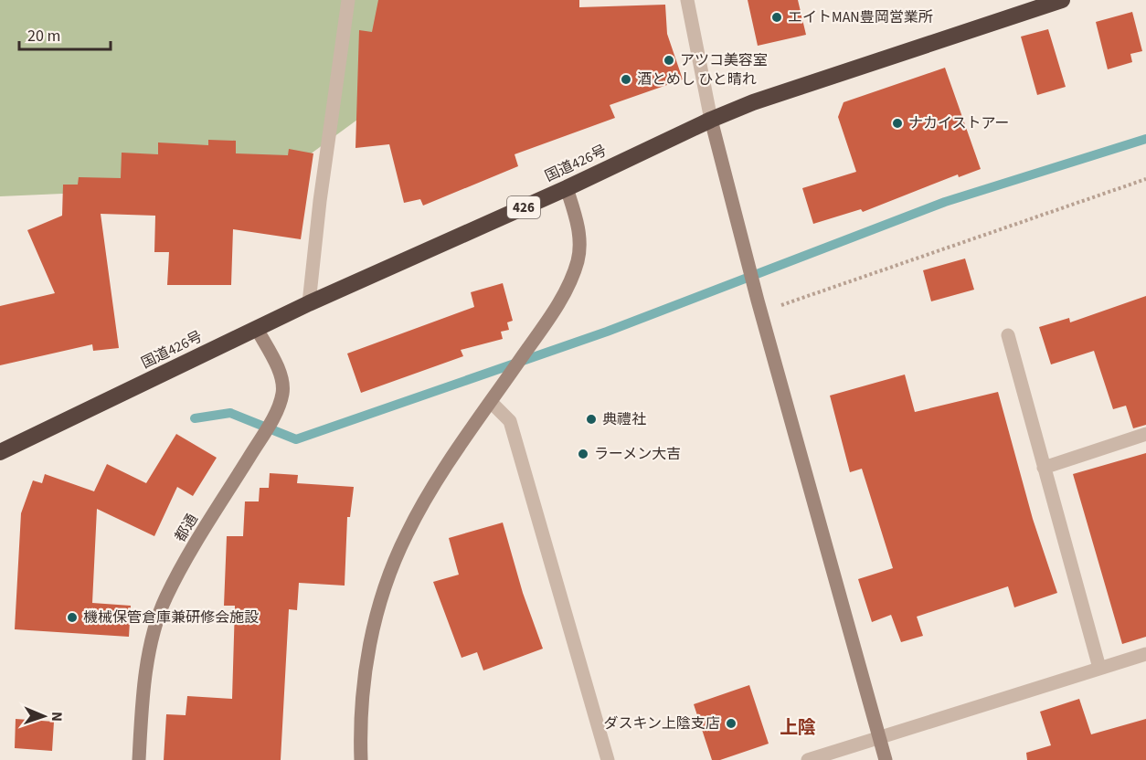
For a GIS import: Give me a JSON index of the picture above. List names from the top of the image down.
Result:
{
  "streets": {
    "highway": ["国道426号", "426"],
    "street": ["都通"]
  },
  "crossings": [
    ["国道426号", "都通"]
  ],
  "districts": ["上陰"],
  "places": [
    "エイトMAN豊岡営業所",
    "アツコ美容室",
    "酒とめし ひと晴れ",
    "ナカイストアー",
    "典禮社",
    "ラーメン大吉",
    "機械保管倉庫兼研修会施設",
    "ダスキン上陰支店"
  ],
  "scale_bar": "20 m",
  "north": "right"
}
